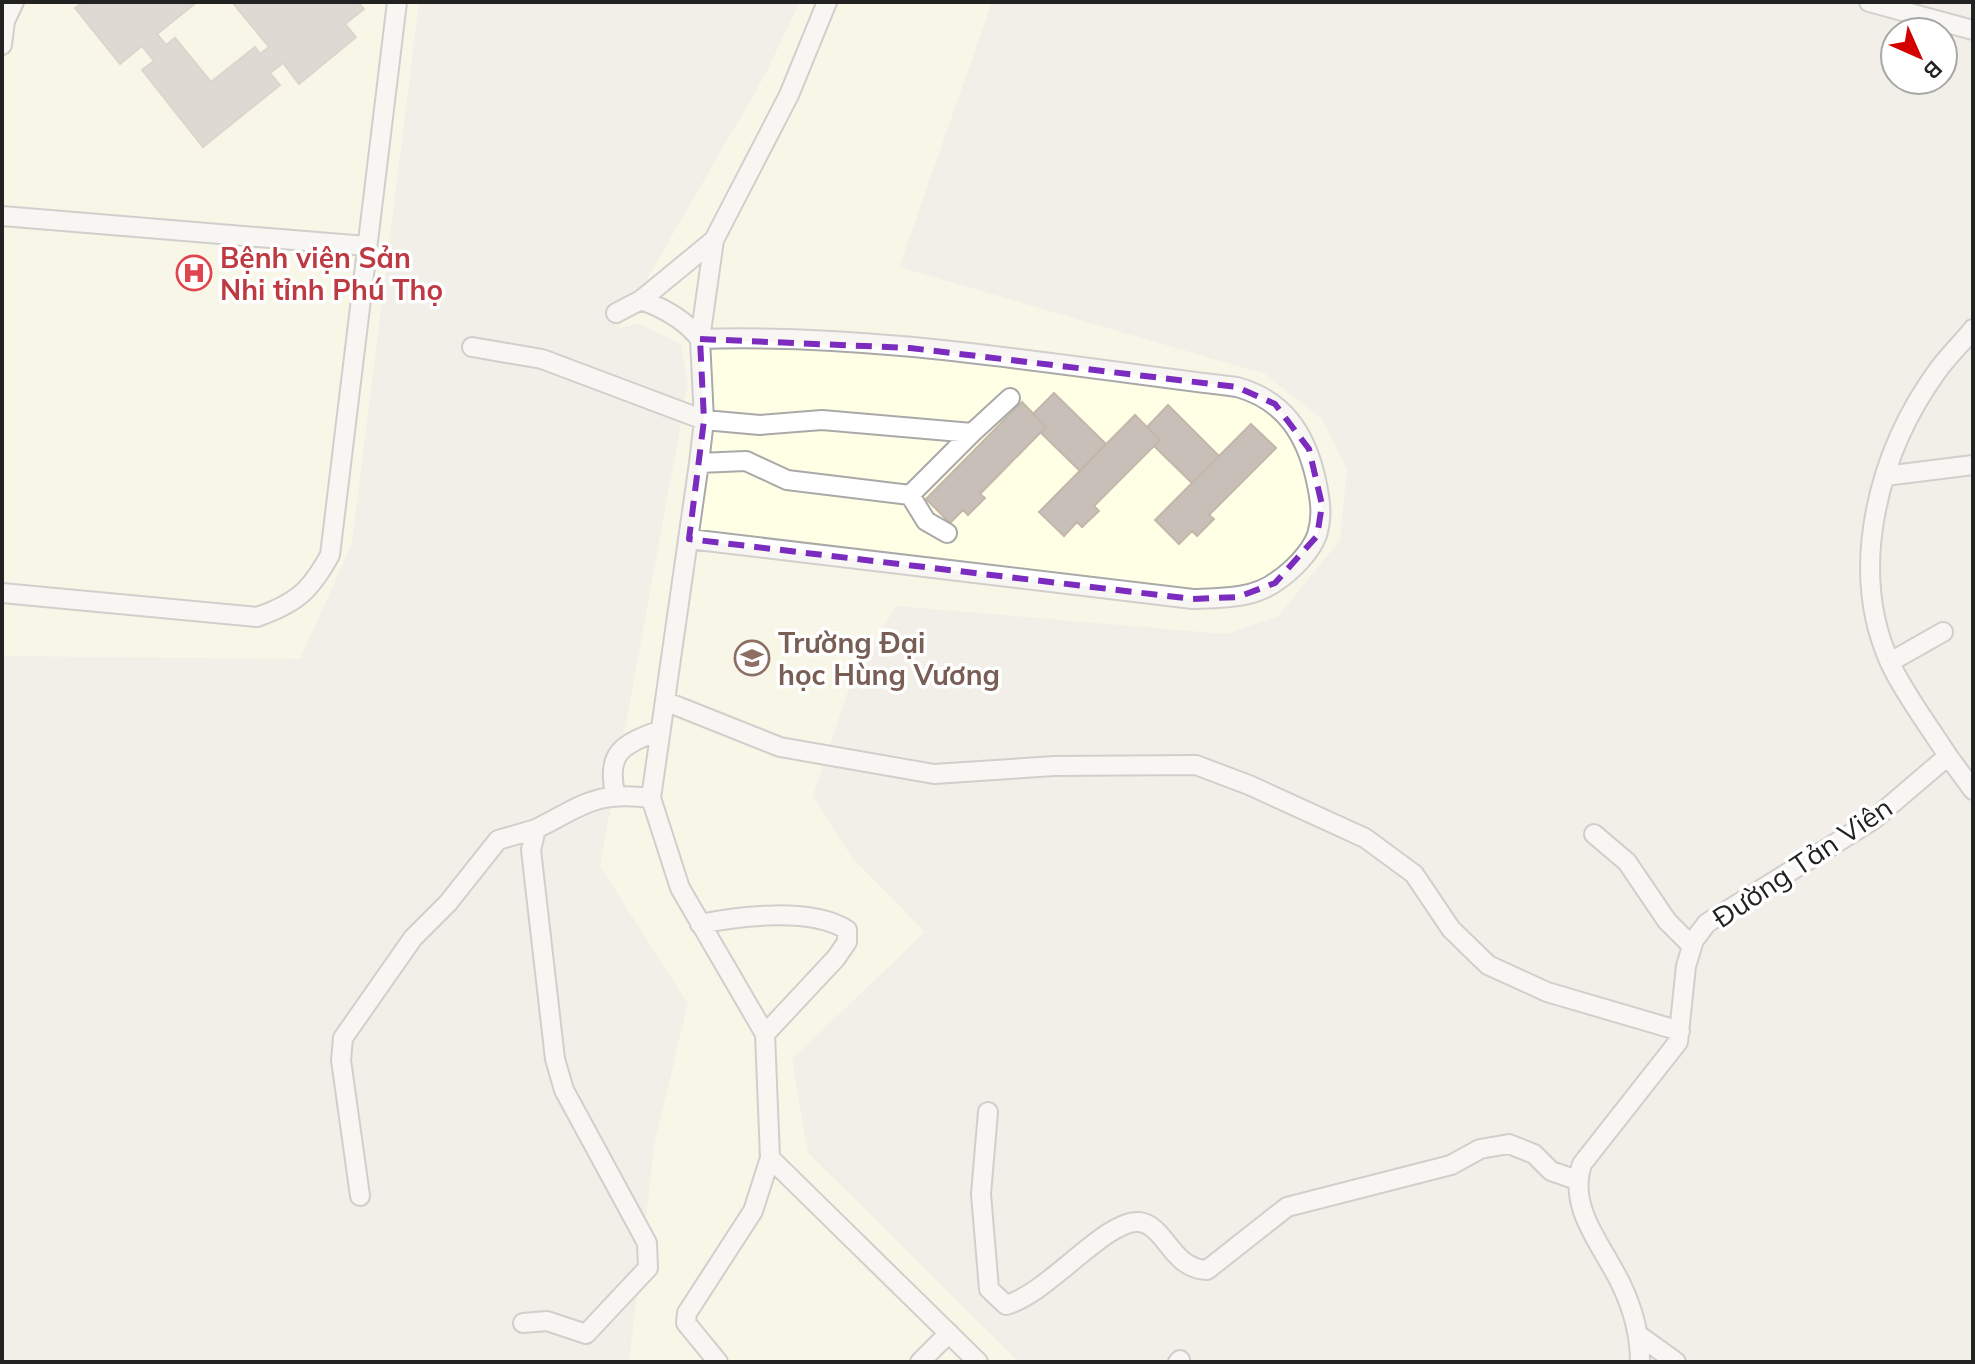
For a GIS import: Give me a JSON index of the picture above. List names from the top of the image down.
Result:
{
  "streets": {
    "street": ["Đường Tản Viên"]
  },
  "places": {
    "hospital": ["Bệnh viện Sản Nhi tỉnh Phú Thọ"],
    "school or university": ["Trường Đại học Hùng Vương"]
  },
  "north": "bottom right"
}
